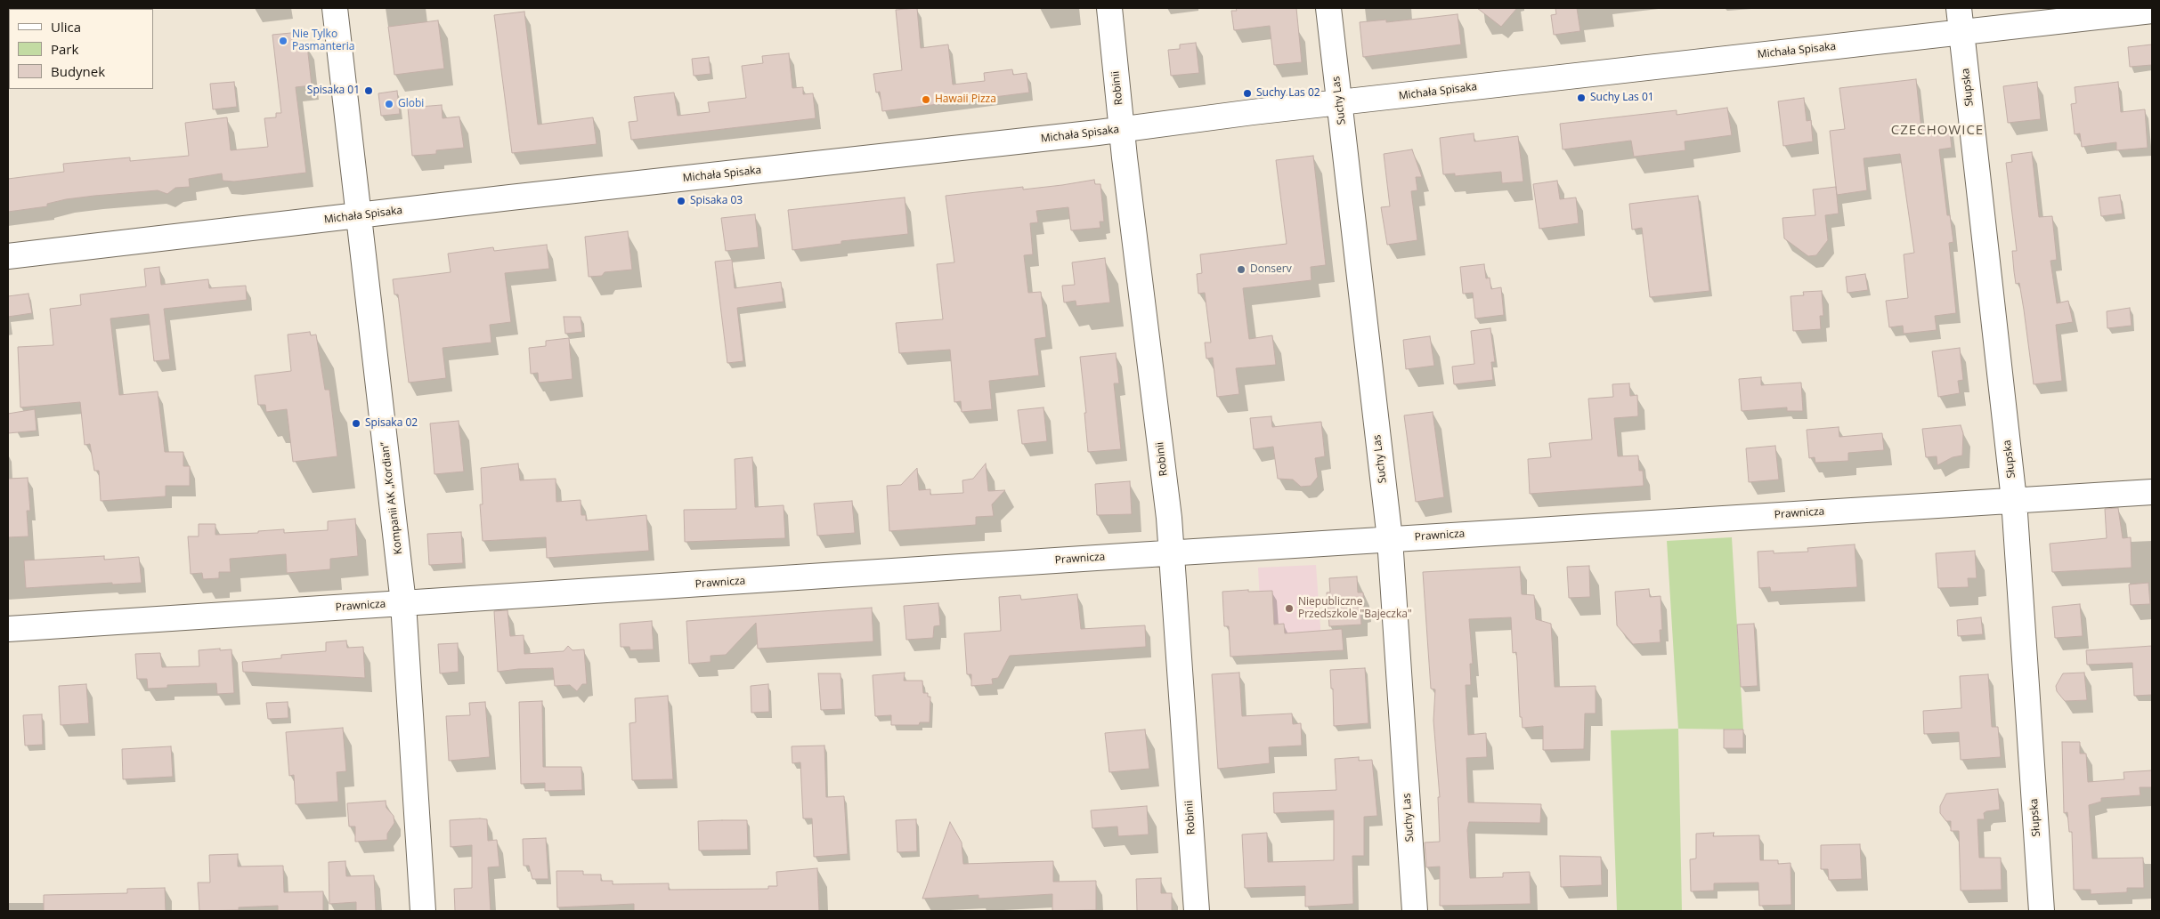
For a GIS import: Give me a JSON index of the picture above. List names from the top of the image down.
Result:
{
  "streets": {
    "street": [
      "Michała Spisaka",
      "Słupska",
      "Robinii",
      "Suchy Las",
      "Kompanii AK „Kordian”",
      "Prawnicza"
    ]
  },
  "crossings": [
    ["Michała Spisaka", "Słupska"],
    ["Michała Spisaka", "Robinii"],
    ["Michała Spisaka", "Suchy Las"],
    ["Michała Spisaka", "Kompanii AK „Kordian”"],
    ["Słupska", "Prawnicza"],
    ["Robinii", "Prawnicza"],
    ["Suchy Las", "Prawnicza"],
    ["Kompanii AK „Kordian”", "Prawnicza"]
  ],
  "districts": ["CZECHOWICE"],
  "places": [
    "Nie Tylko Pasmanteria",
    "Spisaka 01",
    "Suchy Las 02",
    "Suchy Las 01",
    "Hawaii Pizza",
    "Globi",
    "Spisaka 03",
    "Donserv",
    "Spisaka 02",
    "Niepubliczne Przedszkole \"Bajeczka\""
  ],
  "legend": ["Ulica", "Park", "Budynek"]
}
